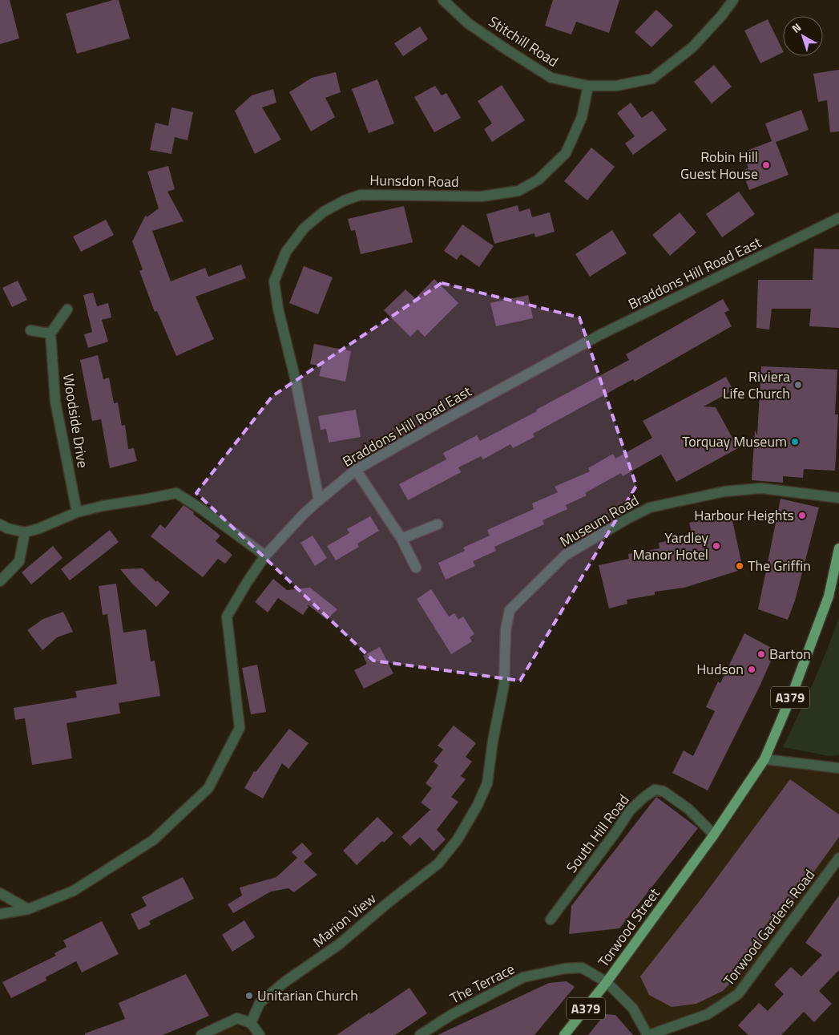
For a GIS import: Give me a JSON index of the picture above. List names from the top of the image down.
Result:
{
  "streets": {
    "main road": ["A379", "Torwood Street"],
    "street": [
      "Stitchill Road",
      "Hunsdon Road",
      "Braddons Hill Road East",
      "Woodside Drive",
      "Museum Road",
      "South Hill Road",
      "Marion View",
      "Torwood Gardens Road",
      "The Terrace"
    ]
  },
  "crossings": [
    ["Stitchill Road", "Hunsdon Road"],
    ["Hunsdon Road", "Braddons Hill Road East"],
    ["Museum Road", "Marion View"],
    ["A379", "South Hill Road"],
    ["A379", "Torwood Street"],
    ["South Hill Road", "Torwood Street"],
    ["Torwood Street", "The Terrace"],
    ["Torwood Gardens Road", "The Terrace"]
  ],
  "places": [
    "Robin Hill Guest House",
    "Riviera Life Church",
    "Torquay Museum",
    "Harbour Heights",
    "Yardley Manor Hotel",
    "The Griffin",
    "Barton",
    "Hudson",
    "Unitarian Church"
  ],
  "north": "top left"
}
